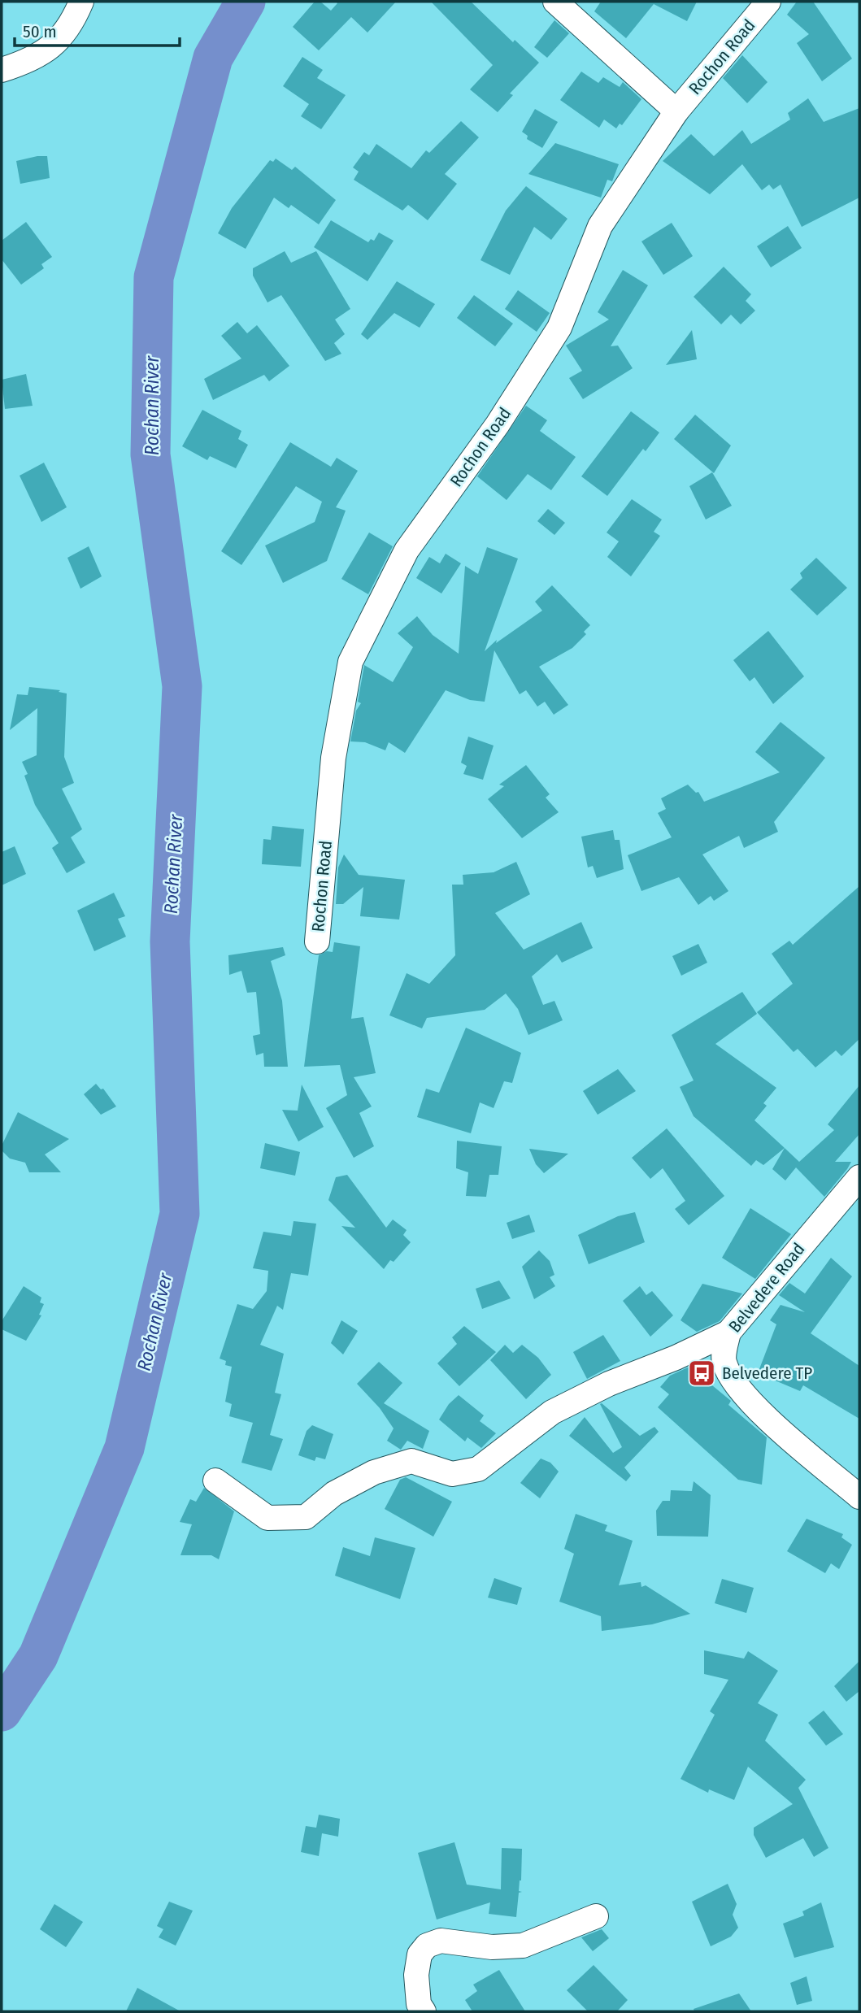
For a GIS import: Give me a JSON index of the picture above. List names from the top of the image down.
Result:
{
  "streets": {
    "street": ["Rochon Road", "Belvedere Road"]
  },
  "water": ["Rochan River"],
  "places": {
    "bus stop": ["Belvedere TP"]
  },
  "scale_bar": "50 m"
}
